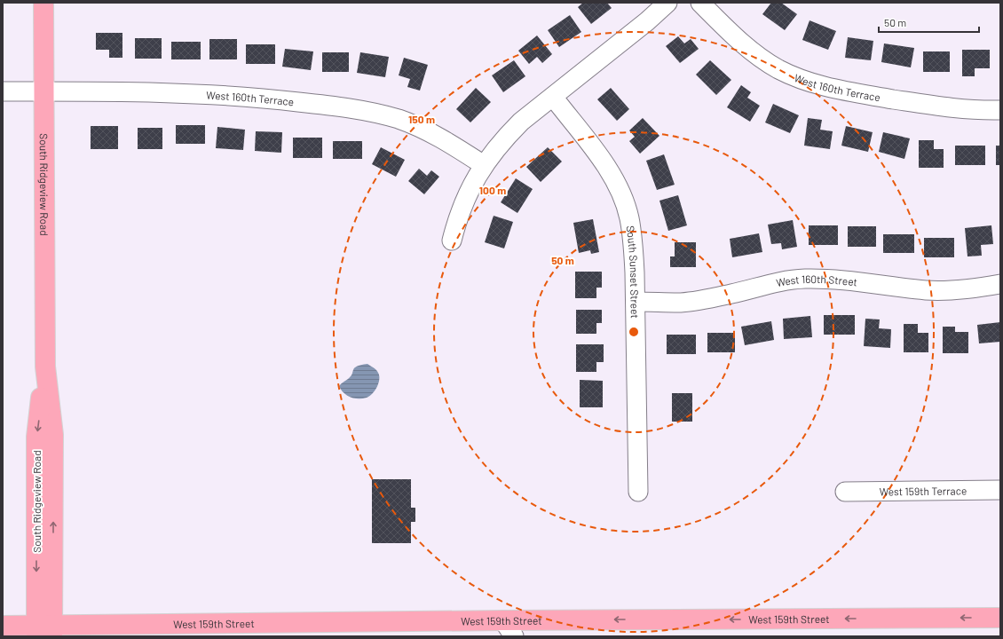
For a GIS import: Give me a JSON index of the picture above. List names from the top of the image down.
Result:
{
  "streets": {
    "main road": ["South Ridgeview Road", "West 159th Street"],
    "street": [
      "West 160th Terrace",
      "South Sunset Street",
      "West 160th Street",
      "West 159th Terrace"
    ]
  },
  "crossings": [
    ["West 160th Terrace", "South Ridgeview Road"],
    ["South Ridgeview Road", "West 159th Street"],
    ["South Sunset Street", "West 160th Street"]
  ],
  "one_way": ["West 159th Street"],
  "scale_bar": "50 m",
  "rings": ["150 m", "100 m", "50 m"]
}
